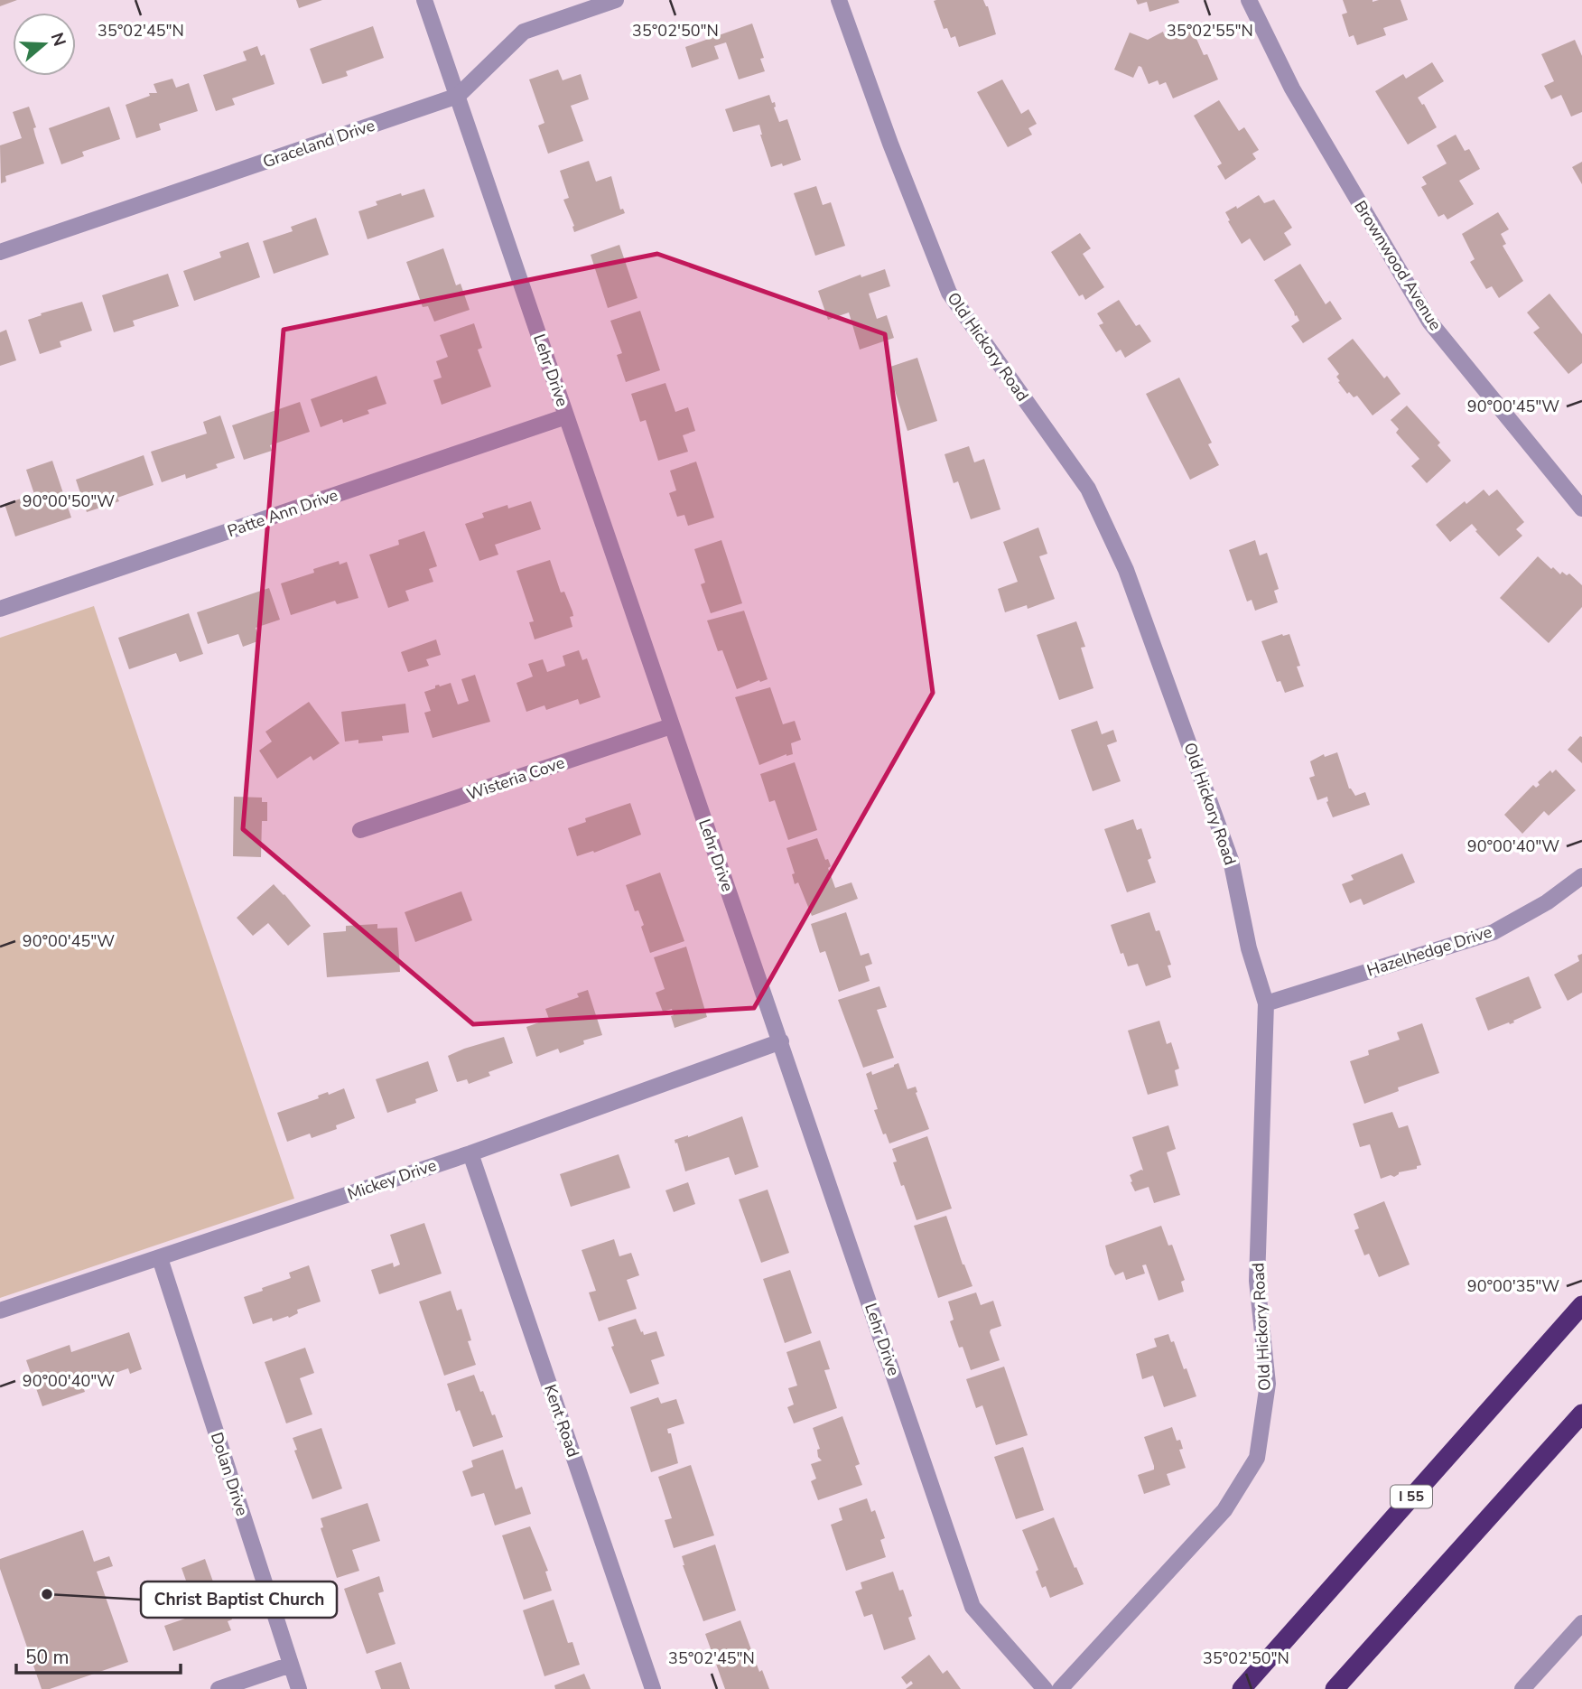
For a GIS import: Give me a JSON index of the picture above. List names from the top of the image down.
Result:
{
  "streets": {
    "highway": ["I 55"],
    "street": [
      "Graceland Drive",
      "Brownwood Avenue",
      "Old Hickory Road",
      "Lehr Drive",
      "Patte Ann Drive",
      "Wisteria Cove",
      "Hazelhedge Drive",
      "Mickey Drive",
      "Kent Road",
      "Dolan Drive"
    ]
  },
  "crossings": [
    ["Graceland Drive", "Lehr Drive"],
    ["Old Hickory Road", "Hazelhedge Drive"],
    ["Lehr Drive", "Patte Ann Drive"],
    ["Lehr Drive", "Wisteria Cove"],
    ["Lehr Drive", "Mickey Drive"],
    ["Mickey Drive", "Kent Road"],
    ["Mickey Drive", "Dolan Drive"]
  ],
  "places": ["Christ Baptist Church"],
  "scale_bar": "50 m",
  "north": "right",
  "coordinates": [
    "35°02'45\"N",
    "35°02'50\"N",
    "35°02'55\"N",
    "90°00'45\"W",
    "90°00'50\"W",
    "90°00'40\"W",
    "90°00'35\"W"
  ]
}
